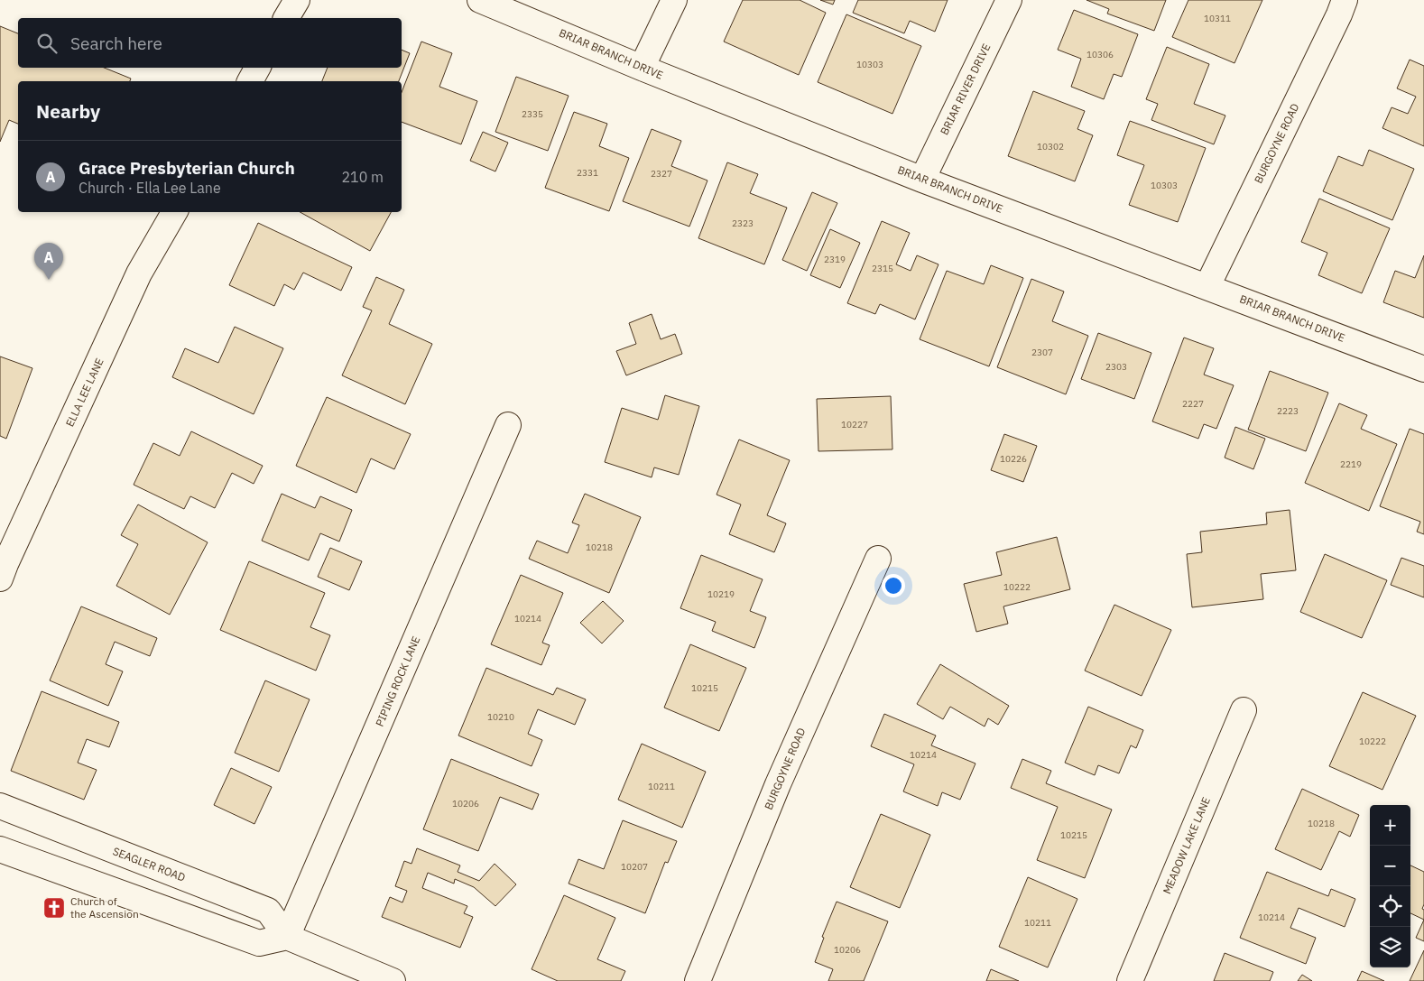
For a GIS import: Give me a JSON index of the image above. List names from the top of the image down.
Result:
{
  "streets": {
    "street": [
      "BRIAR BRANCH DRIVE",
      "BRIAR RIVER DRIVE",
      "BURGOYNE ROAD",
      "ELLA LEE LANE",
      "PIPING ROCK LANE",
      "MEADOW LAKE LANE",
      "SEAGLER ROAD"
    ]
  },
  "crossings": [
    ["BRIAR BRANCH DRIVE", "BRIAR RIVER DRIVE"],
    ["BRIAR BRANCH DRIVE", "BURGOYNE ROAD"],
    ["PIPING ROCK LANE", "SEAGLER ROAD"]
  ],
  "places": {
    "church": ["Church of the Ascension"]
  },
  "house_numbers": [
    "10311",
    "10306",
    "10303",
    "2335",
    "10302",
    "2331",
    "2327",
    "10303",
    "2323",
    "2319",
    "2315",
    "2307",
    "2303",
    "2227",
    "2223",
    "10227",
    "10226",
    "2219",
    "10218",
    "10222",
    "10219",
    "10214",
    "10215",
    "10210",
    "10222",
    "10214",
    "10211",
    "10206",
    "10218",
    "10215",
    "10207",
    "10214",
    "10211",
    "10206"
  ],
  "page": {
    "search": "Search here",
    "heading": "Nearby",
    "list": [
      {
        "mark": "A",
        "name": "Grace Presbyterian Church",
        "note": "Church · Ella Lee Lane",
        "value": "210 m"
      }
    ],
    "pins": "A",
    "map_buttons": ["+", "−"]
  }
}
